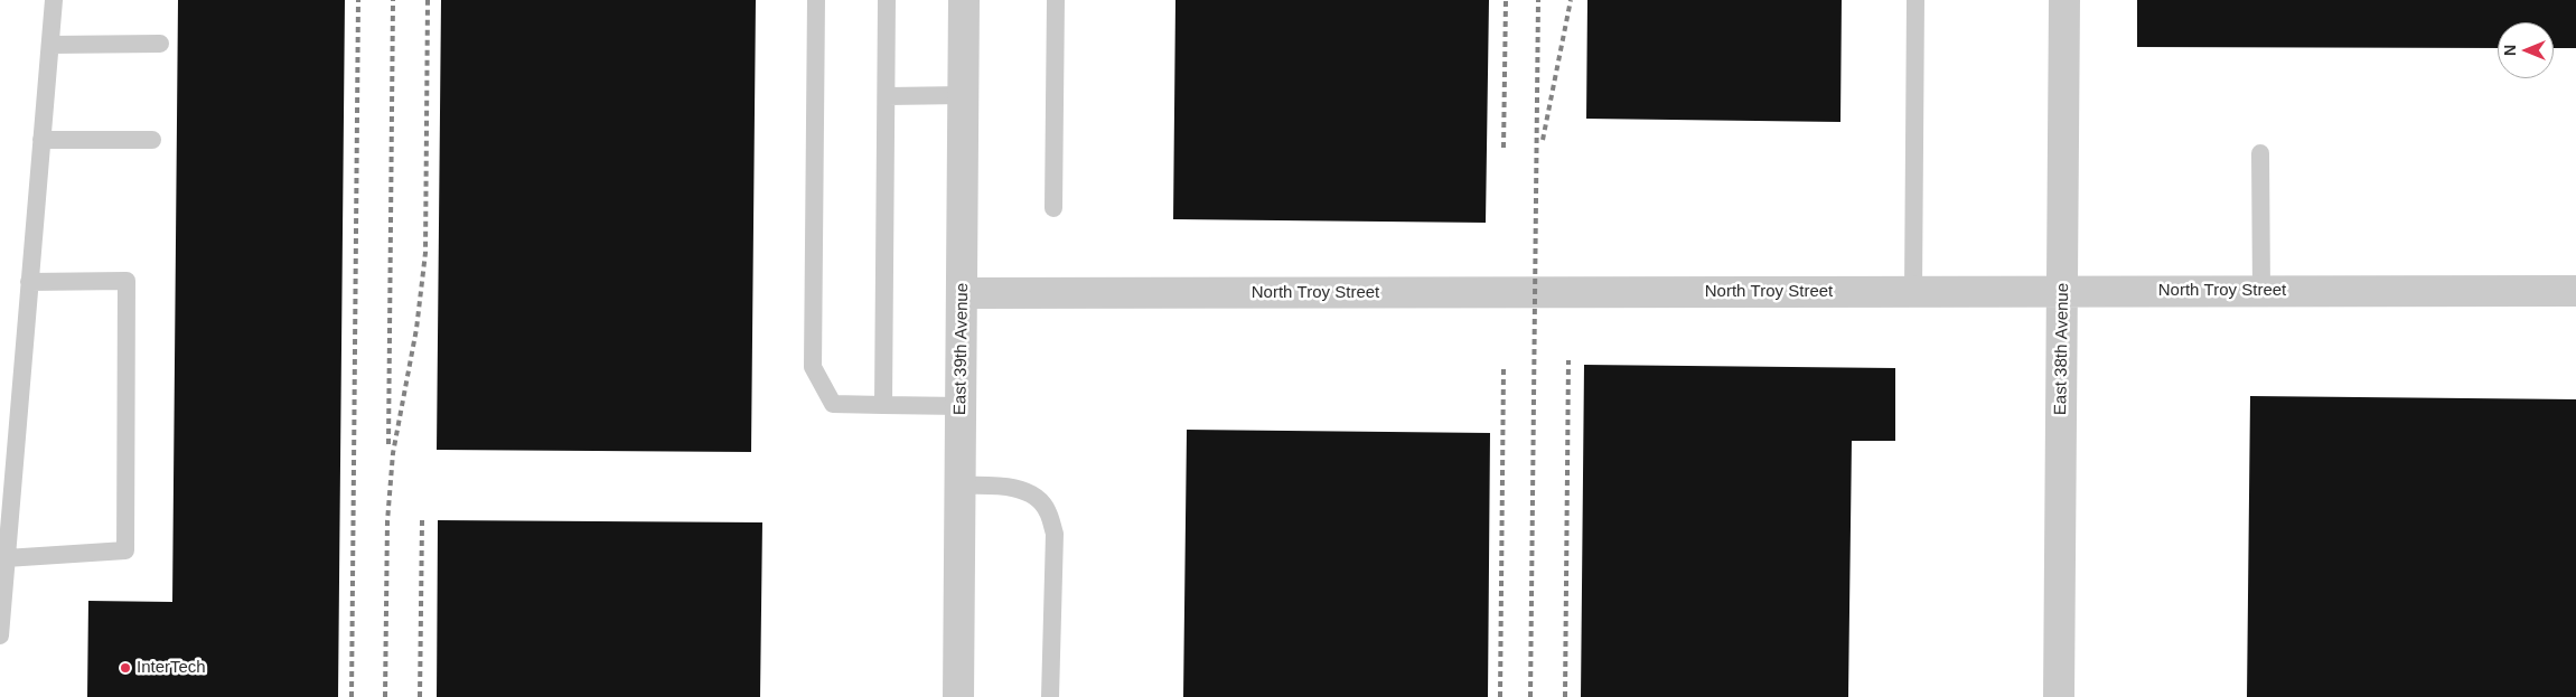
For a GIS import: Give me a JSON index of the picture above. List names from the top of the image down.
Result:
{
  "streets": {
    "street": ["North Troy Street", "East 39th Avenue", "East 38th Avenue"]
  },
  "crossings": [
    ["North Troy Street", "East 39th Avenue"],
    ["North Troy Street", "East 38th Avenue"]
  ],
  "places": ["InterTech"],
  "north": "left"
}
